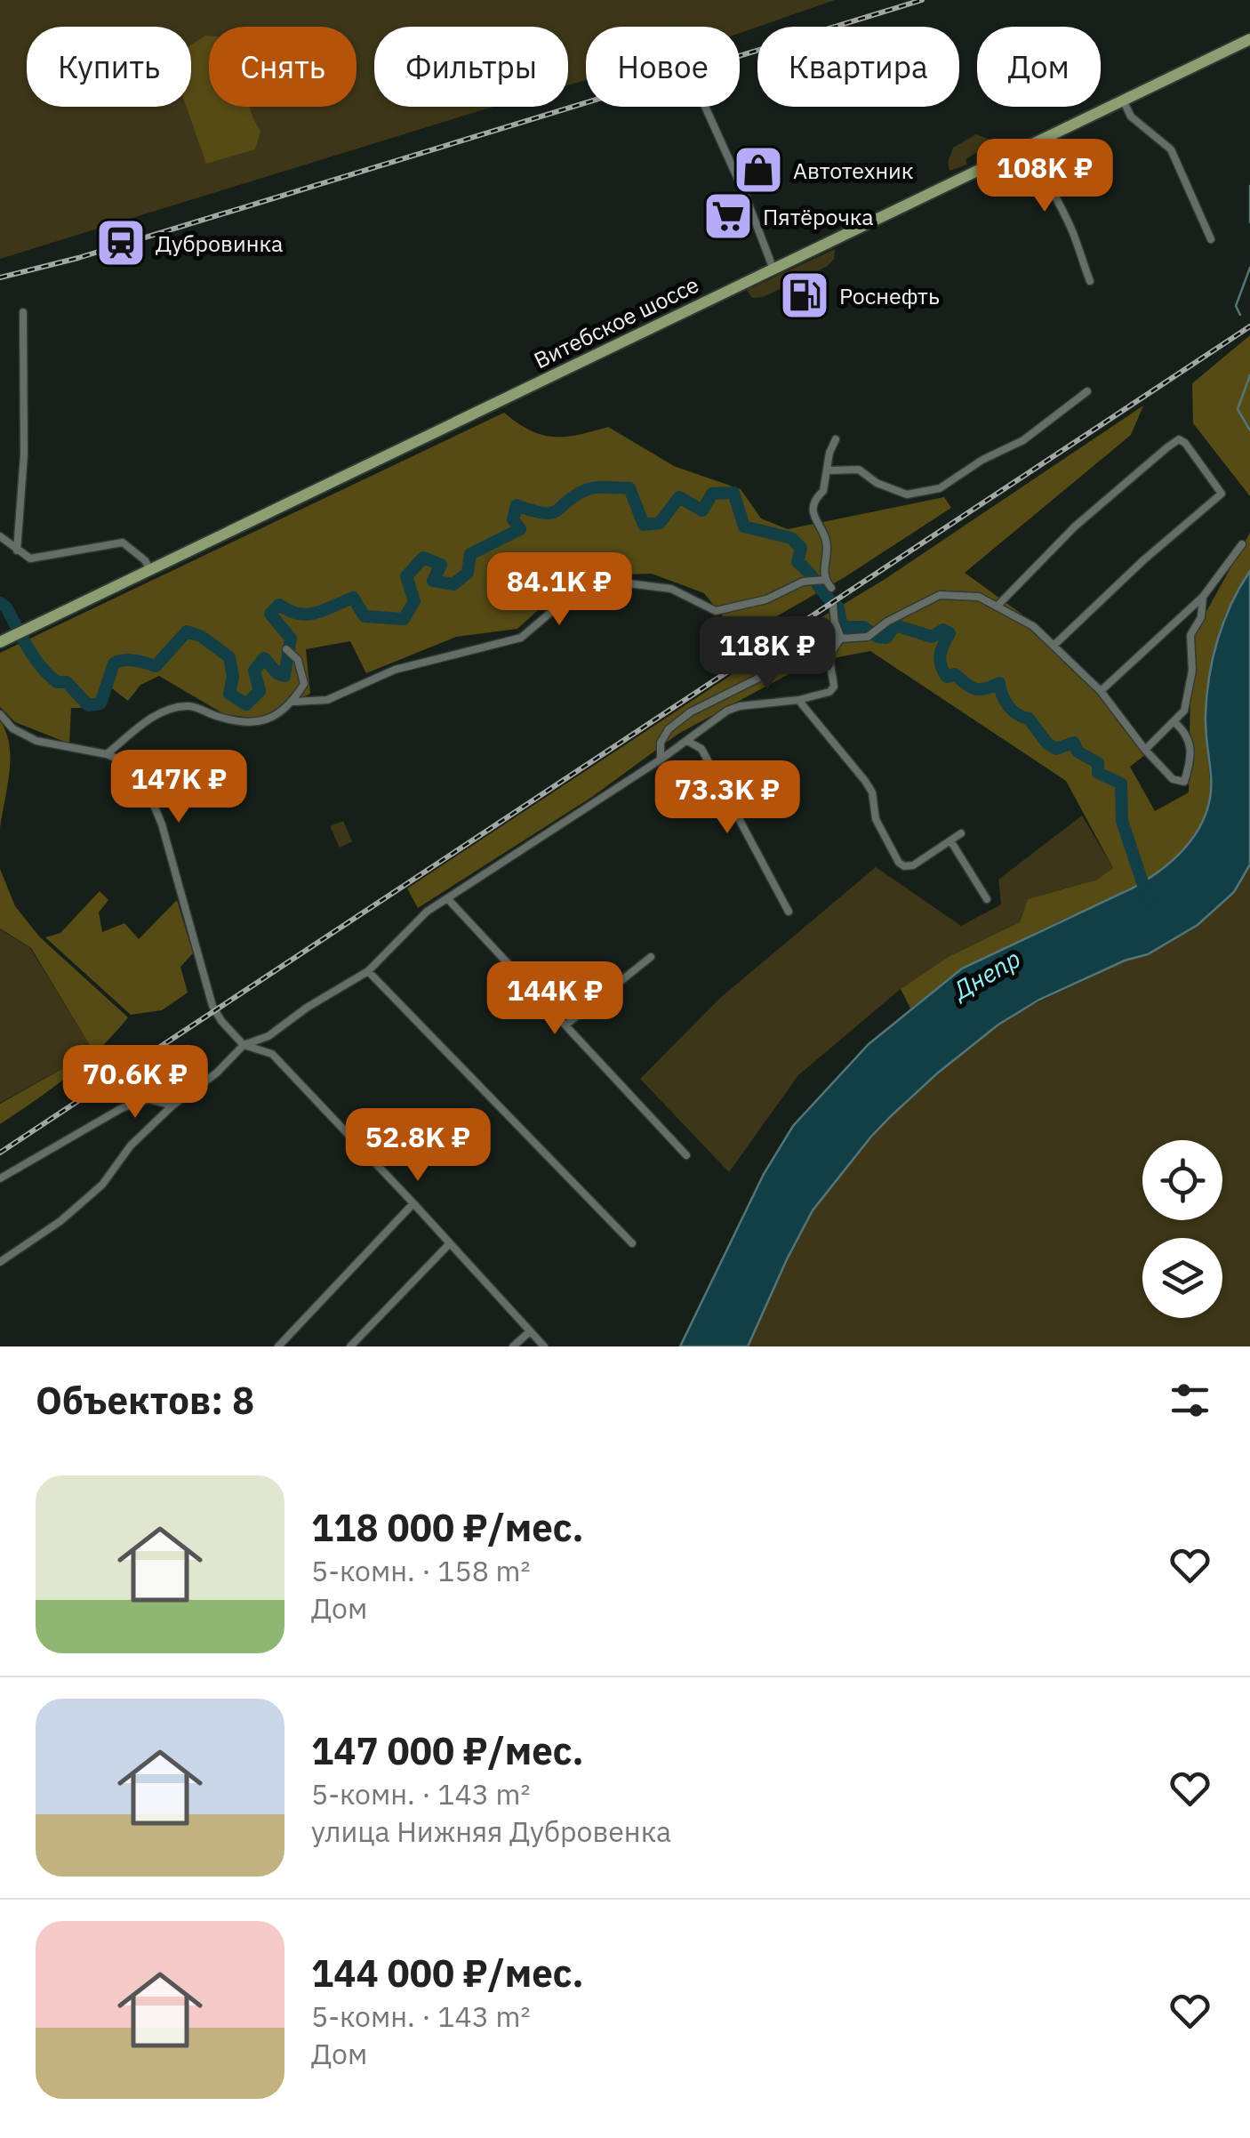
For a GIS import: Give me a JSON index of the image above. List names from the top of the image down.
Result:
{
  "streets": {
    "main road": ["Витебское шоссе"]
  },
  "water": ["Днепр"],
  "places": {
    "shop": ["Автотехник"],
    "supermarket": ["Пятёрочка"],
    "station": ["Дубровинка"],
    "fuel station": ["Роснефть"]
  },
  "page": {
    "chip": [
      "Купить",
      "Снять",
      "Фильтры",
      "Новое",
      "Квартира",
      "Дом"
    ],
    "price": [
      "108K ₽",
      "84.1K ₽",
      "118K ₽",
      "147K ₽",
      "73.3K ₽",
      "144K ₽",
      "70.6K ₽",
      "52.8K ₽"
    ],
    "heading": "Объектов: 8",
    "list": [
      {
        "name": "118 000 ₽/мес.",
        "note": "5-комн. · 158 m² · Дом"
      },
      {
        "name": "147 000 ₽/мес.",
        "note": "5-комн. · 143 m² · улица Нижняя Дубровенка"
      },
      {
        "name": "144 000 ₽/мес.",
        "note": "5-комн. · 143 m² · Дом"
      }
    ]
  }
}
